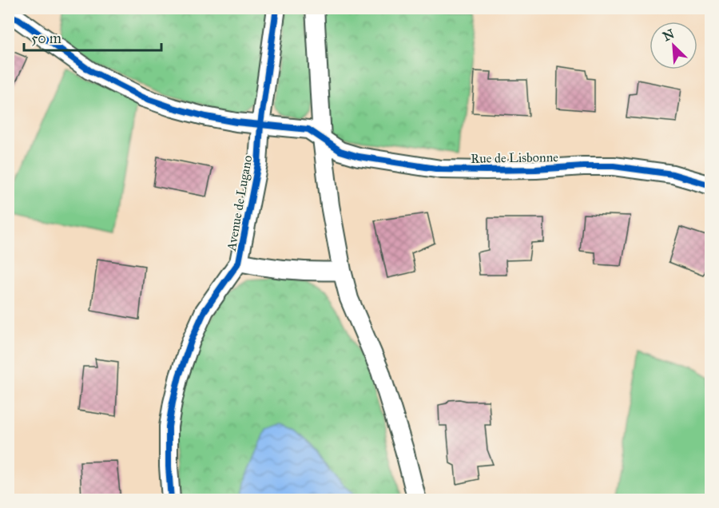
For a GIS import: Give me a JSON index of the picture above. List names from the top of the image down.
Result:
{
  "streets": {
    "street": ["Rue de Lisbonne", "Avenue de Lugano"]
  },
  "crossings": [
    ["Rue de Lisbonne", "Avenue de Lugano"]
  ],
  "scale_bar": "50 m",
  "north": "top left"
}
